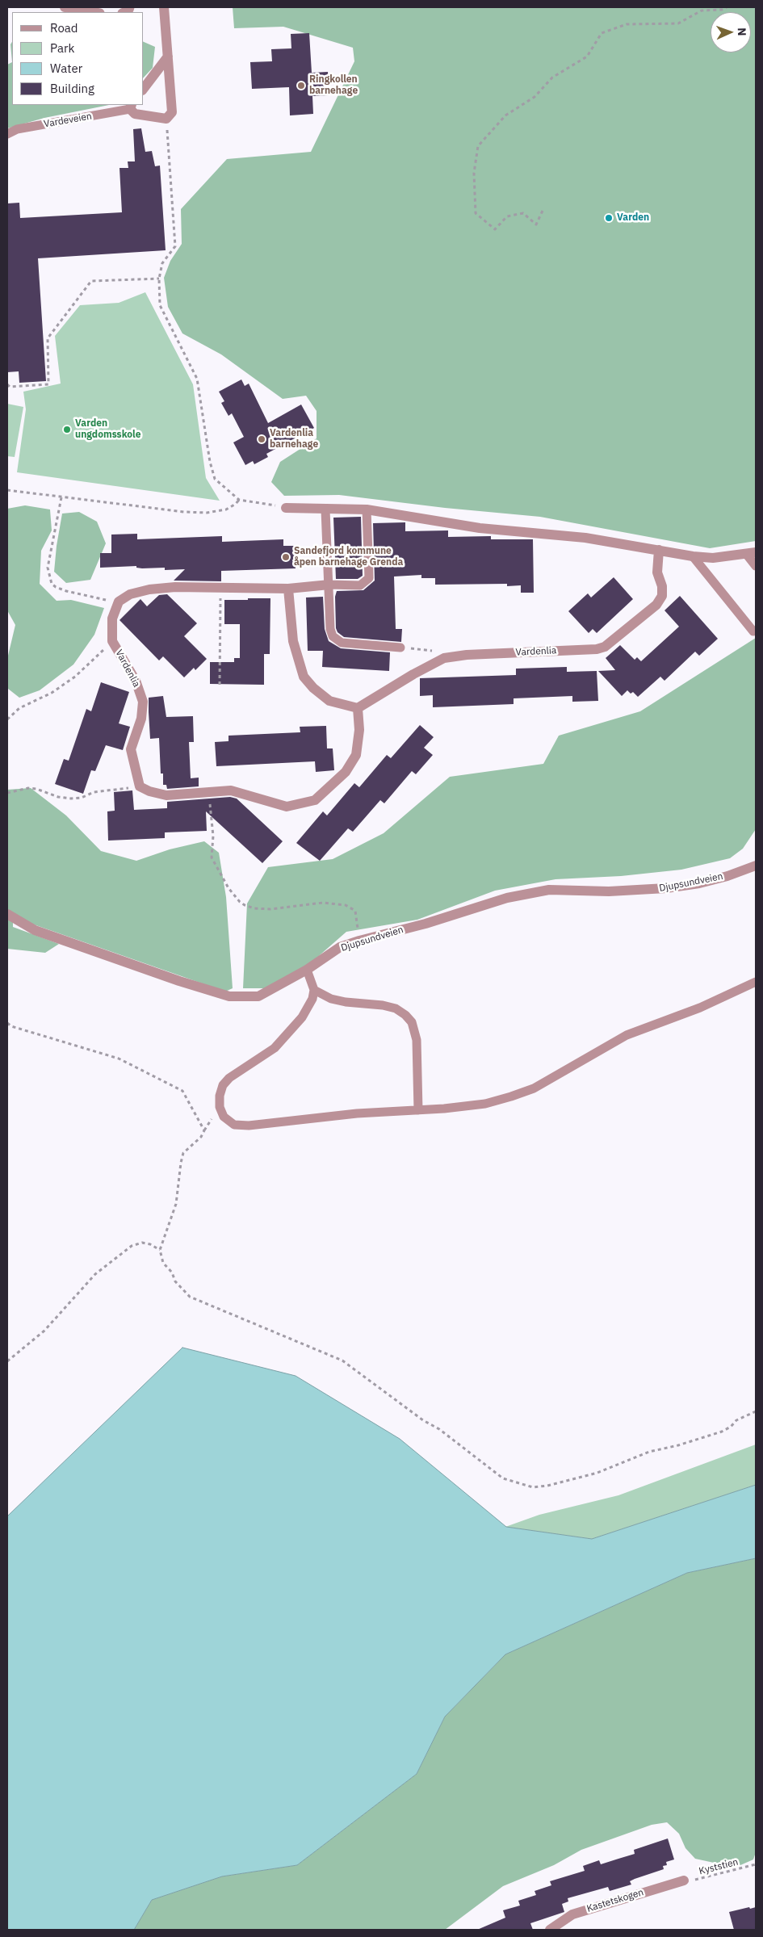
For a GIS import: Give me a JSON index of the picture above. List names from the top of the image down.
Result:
{
  "streets": {
    "street": [
      "Vardeveien",
      "Vardenlia",
      "Djupsundveien",
      "Kastetskogen"
    ],
    "path": ["Kyststien"]
  },
  "crossings": [
    ["Kyststien", "Kastetskogen"]
  ],
  "places": [
    "Ringkollen barnehage",
    "Varden",
    "Varden ungdomsskole",
    "Vardenlia barnehage",
    "Sandefjord kommune åpen barnehage Grenda"
  ],
  "legend": [
    "Road",
    "Park",
    "Water",
    "Building"
  ],
  "north": "right"
}
